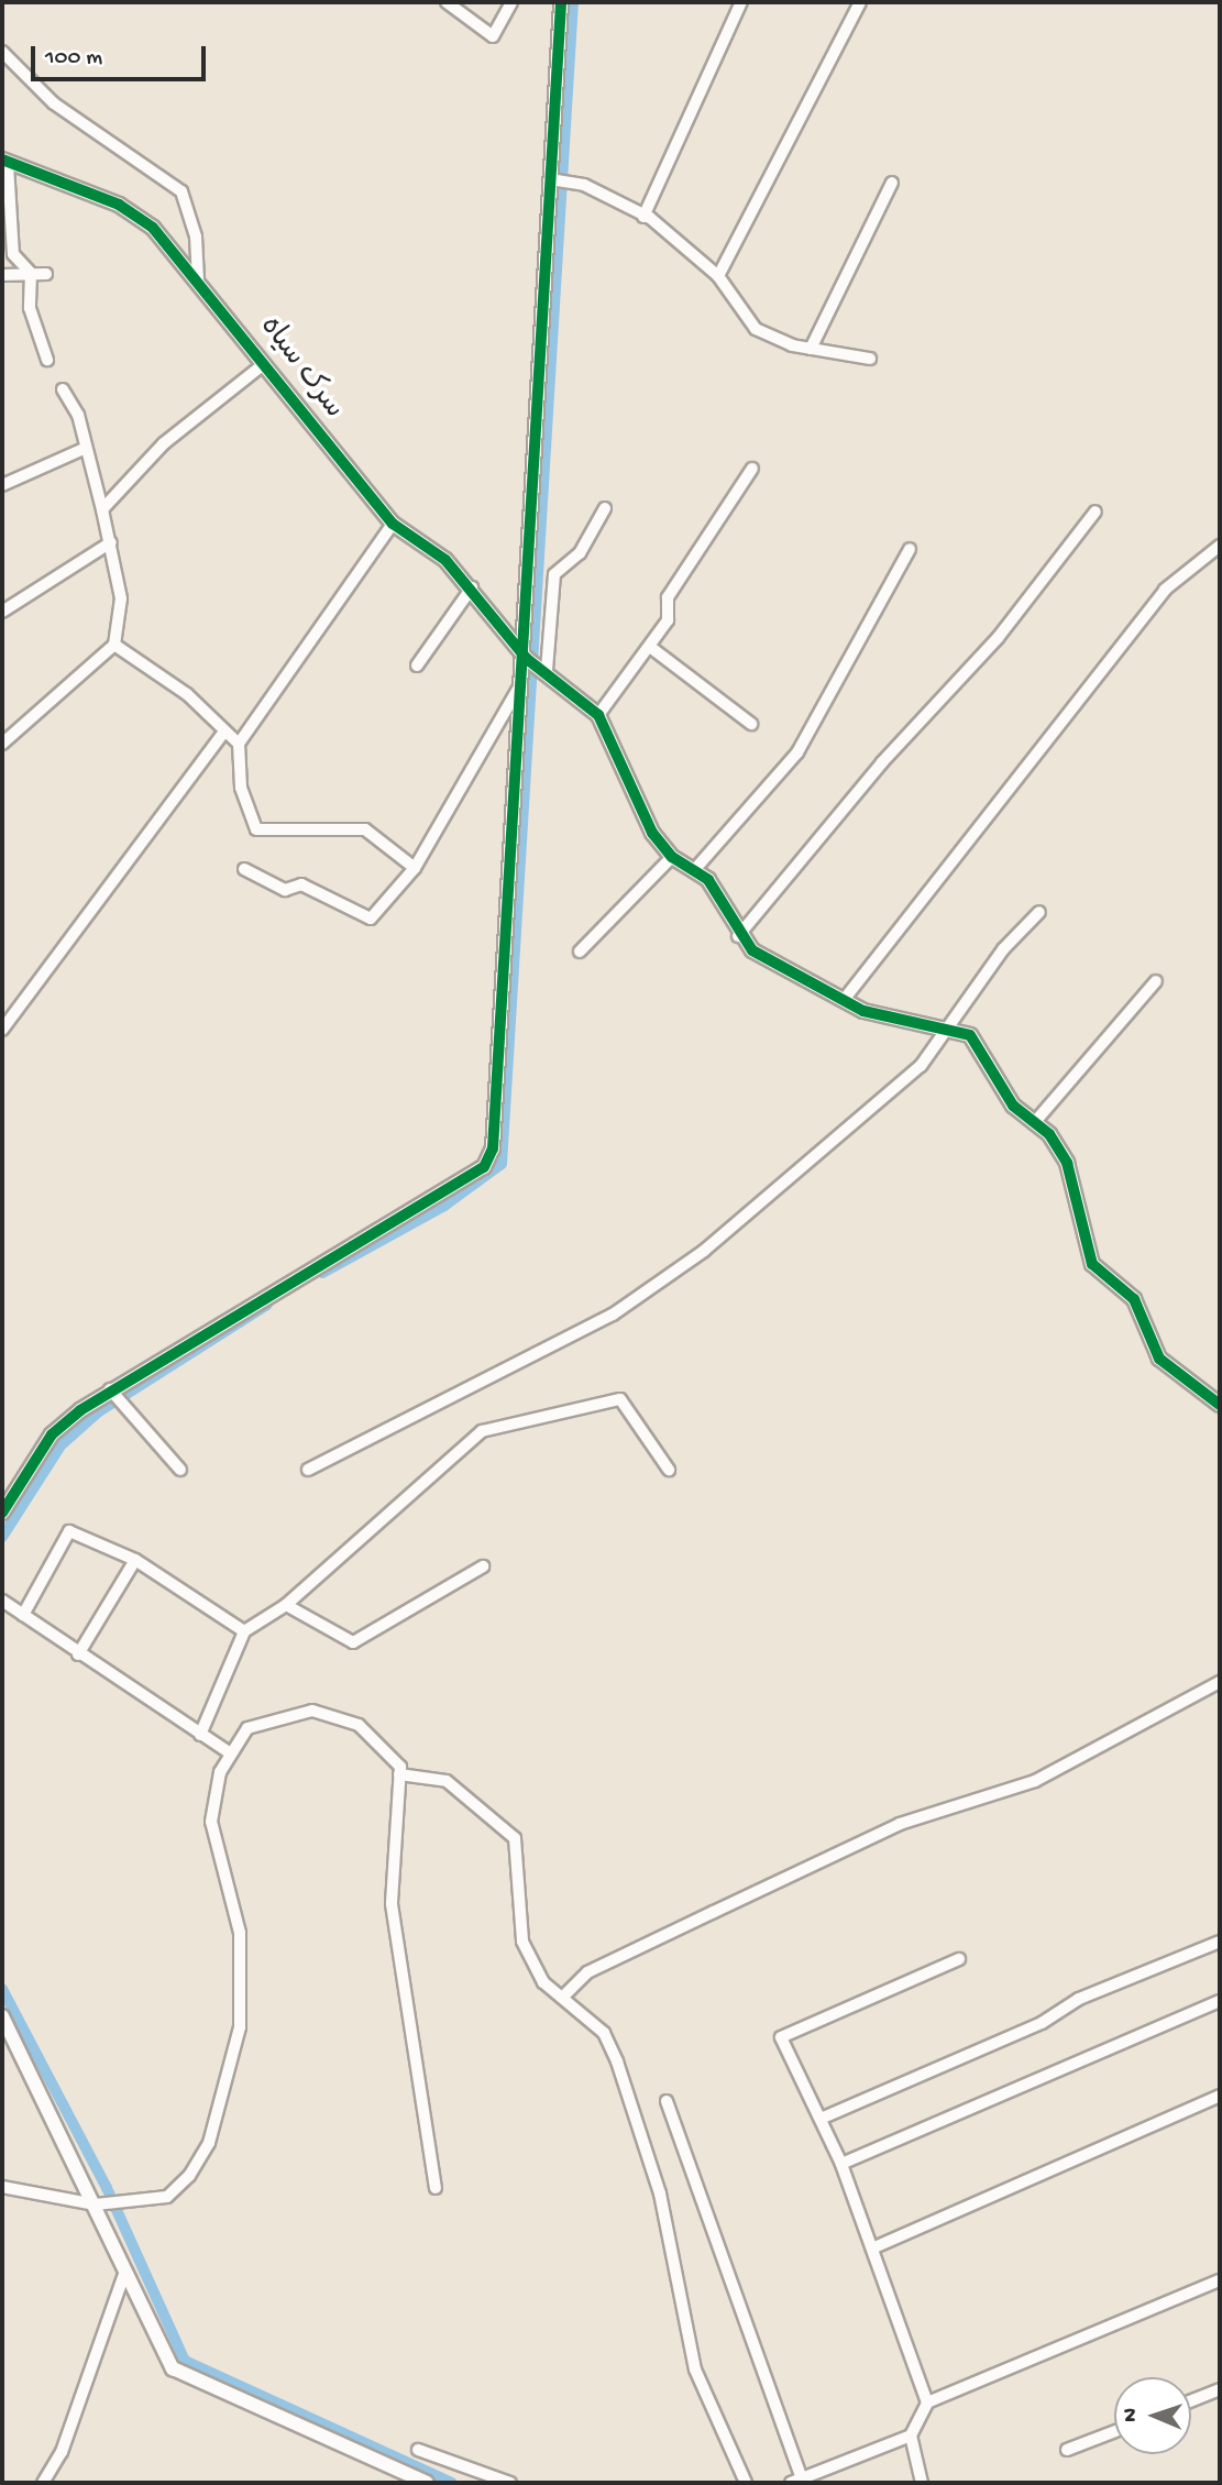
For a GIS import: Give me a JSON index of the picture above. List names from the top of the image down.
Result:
{
  "streets": {
    "street": ["سرک سیاه"]
  },
  "scale_bar": "100 m",
  "north": "left"
}
